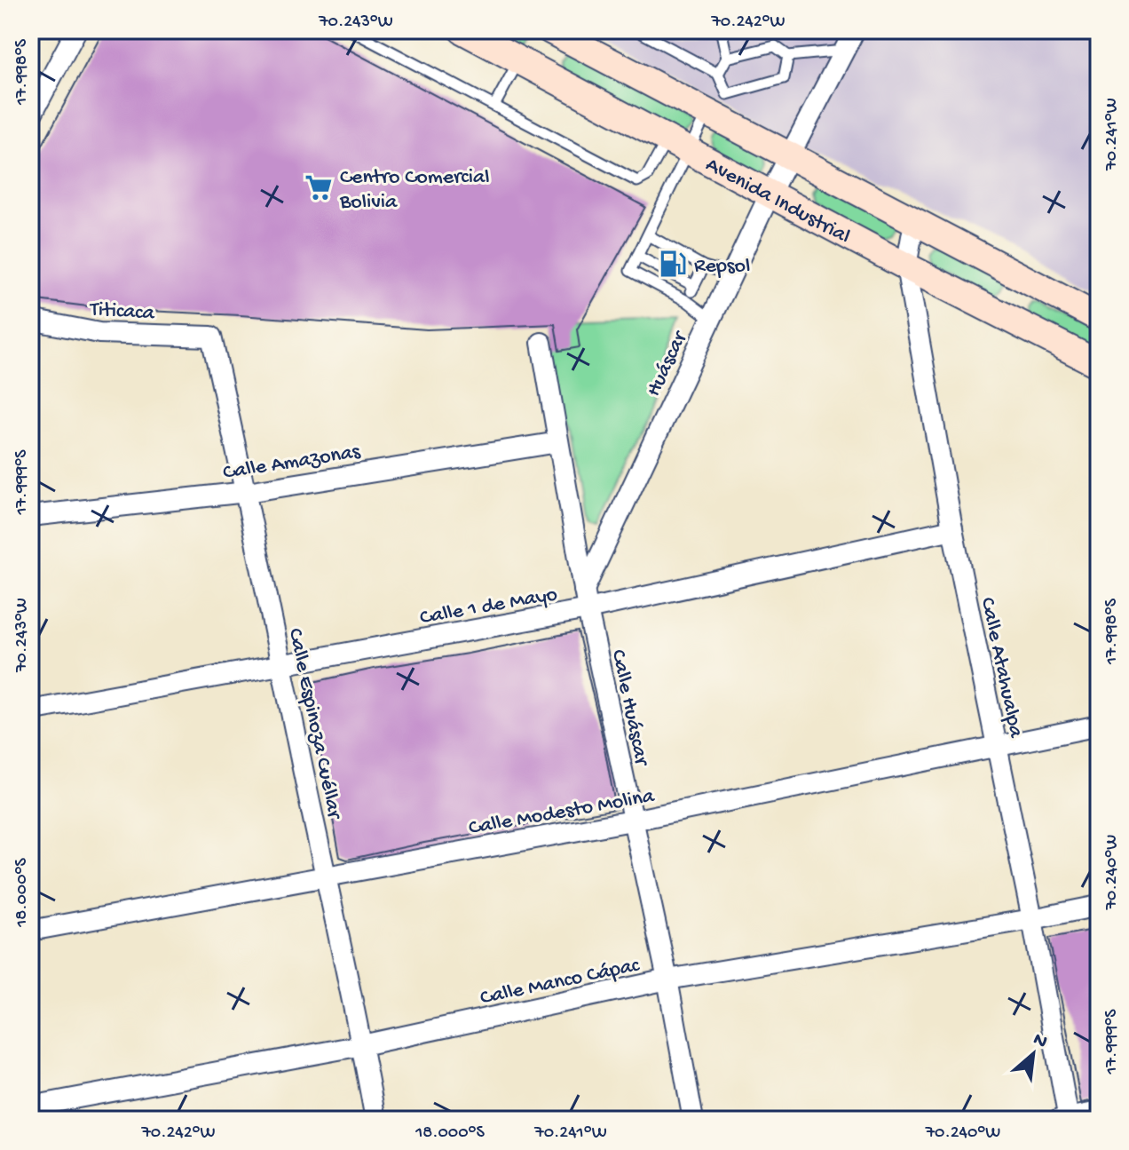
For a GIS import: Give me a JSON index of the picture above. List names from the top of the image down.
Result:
{
  "streets": {
    "main road": ["Avenida Industrial"],
    "street": [
      "Titicaca",
      "Huáscar",
      "Calle Amazonas",
      "Calle 1 de Mayo",
      "Calle Atahualpa",
      "Calle Huáscar",
      "Calle Espinoza Cuéllar",
      "Calle Modesto Molina",
      "Calle Manco Cápac"
    ]
  },
  "crossings": [
    ["Avenida Industrial", "Huáscar"],
    ["Avenida Industrial", "Calle Atahualpa"],
    ["Titicaca", "Calle Espinoza Cuéllar"],
    ["Huáscar", "Calle 1 de Mayo"],
    ["Huáscar", "Calle Huáscar"],
    ["Calle Amazonas", "Calle Huáscar"],
    ["Calle Amazonas", "Calle Espinoza Cuéllar"],
    ["Calle 1 de Mayo", "Calle Atahualpa"],
    ["Calle 1 de Mayo", "Calle Huáscar"],
    ["Calle 1 de Mayo", "Calle Espinoza Cuéllar"],
    ["Calle Atahualpa", "Calle Modesto Molina"],
    ["Calle Atahualpa", "Calle Manco Cápac"],
    ["Calle Huáscar", "Calle Modesto Molina"],
    ["Calle Huáscar", "Calle Manco Cápac"],
    ["Calle Espinoza Cuéllar", "Calle Modesto Molina"],
    ["Calle Espinoza Cuéllar", "Calle Manco Cápac"]
  ],
  "places": {
    "supermarket": ["Centro Comercial Bolivia"],
    "fuel station": ["Repsol"]
  },
  "north": "top right",
  "coordinates": [
    "70.243°W",
    "70.242°W",
    "17.998°S",
    "70.241°W",
    "17.999°S",
    "70.240°W",
    "18.000°S"
  ]
}
